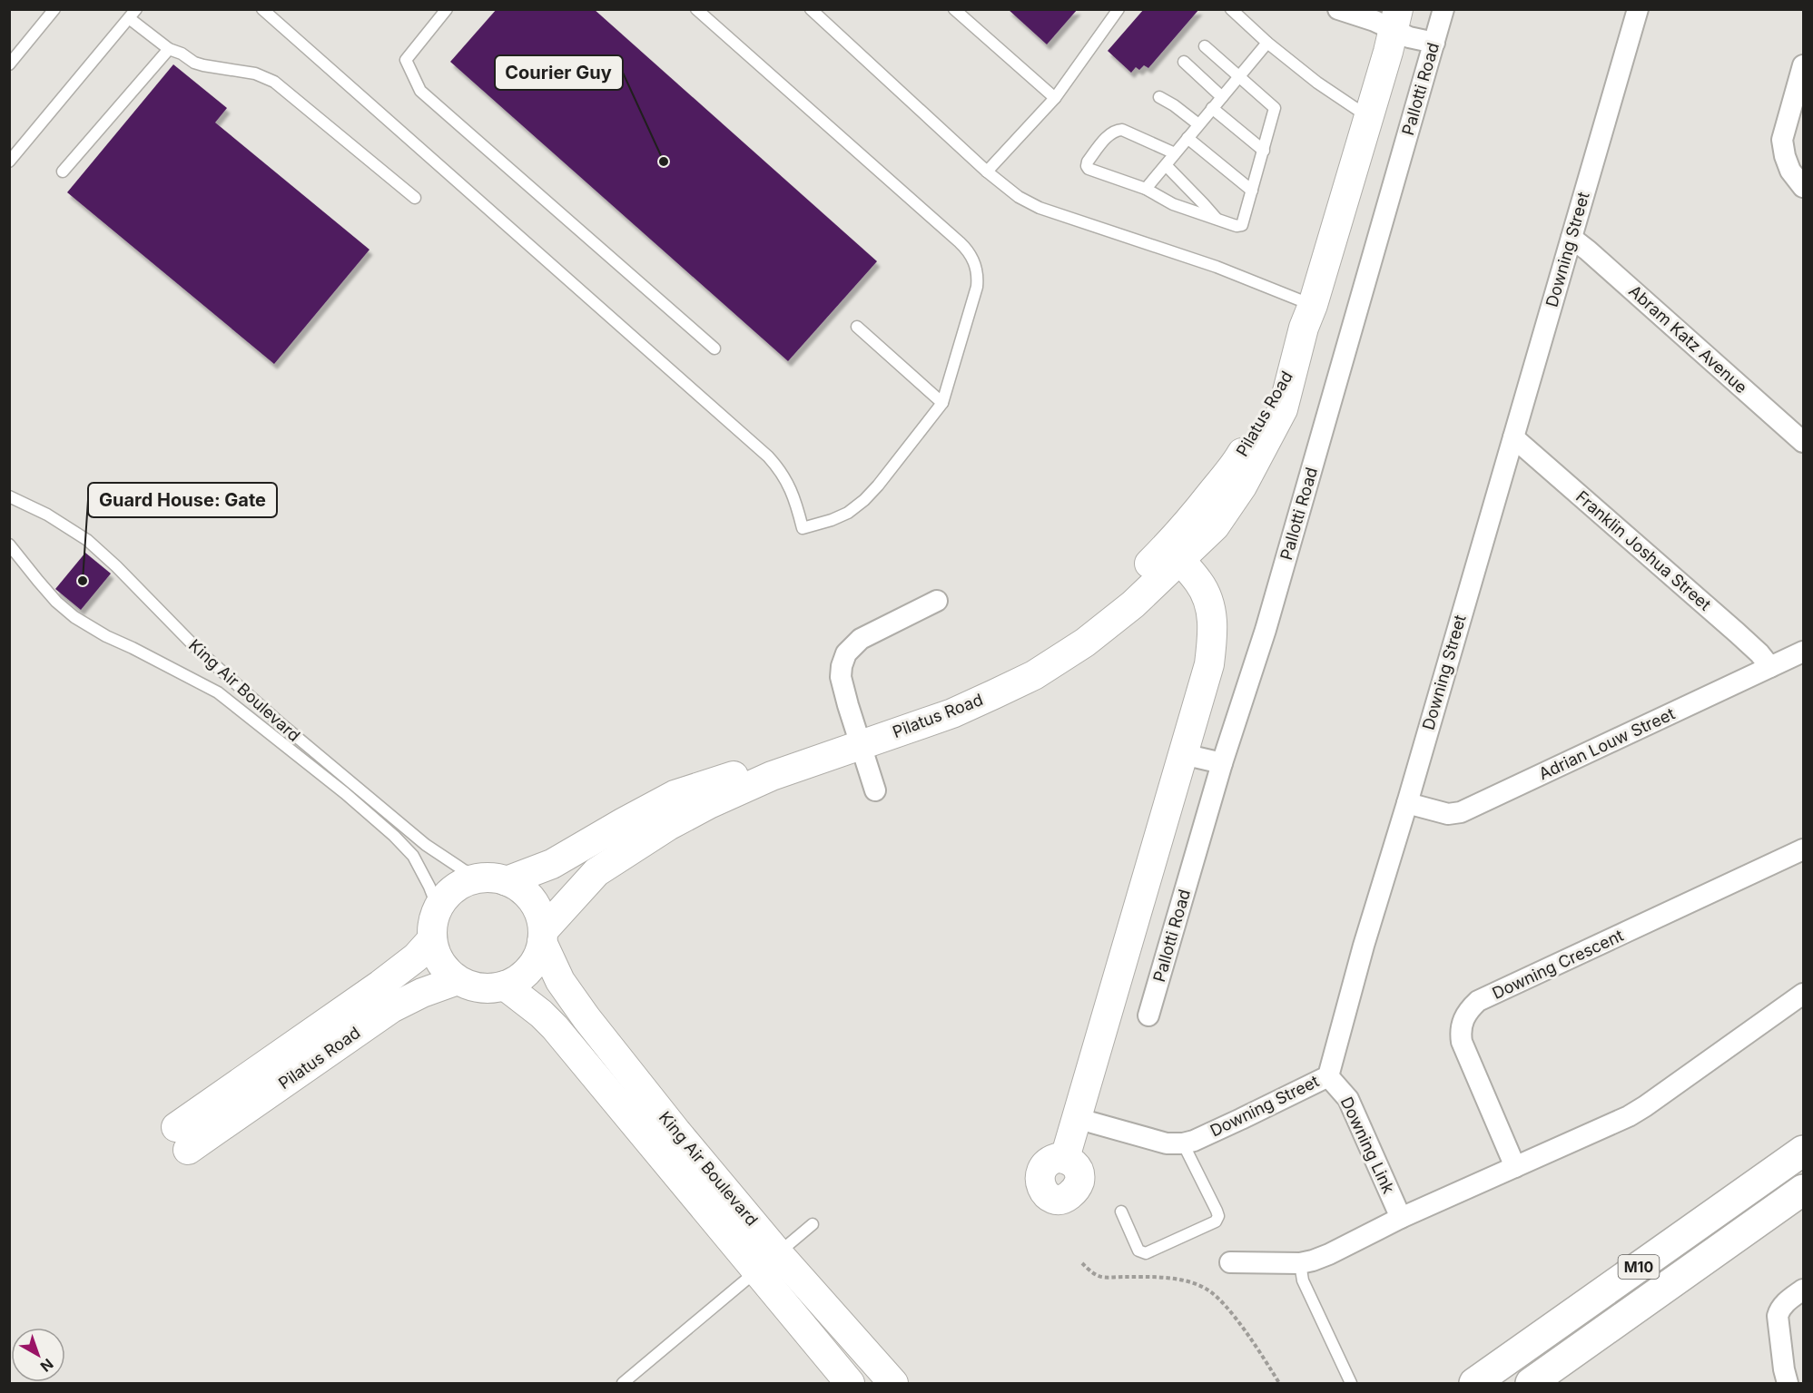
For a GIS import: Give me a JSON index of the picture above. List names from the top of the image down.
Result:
{
  "streets": {
    "main road": ["M10"],
    "street": [
      "Pallotti Road",
      "Downing Street",
      "Abram Katz Avenue",
      "Pilatus Road",
      "Franklin Joshua Street",
      "King Air Boulevard",
      "Adrian Louw Street",
      "Downing Crescent",
      "Downing Link"
    ]
  },
  "crossings": [
    ["Downing Street", "Abram Katz Avenue"],
    ["Downing Street", "Franklin Joshua Street"],
    ["Downing Street", "Adrian Louw Street"],
    ["Downing Street", "Downing Link"],
    ["Pilatus Road", "King Air Boulevard"],
    ["Franklin Joshua Street", "Adrian Louw Street"]
  ],
  "places": ["Courier Guy", "Guard House: Gate"],
  "north": "bottom right"
}
